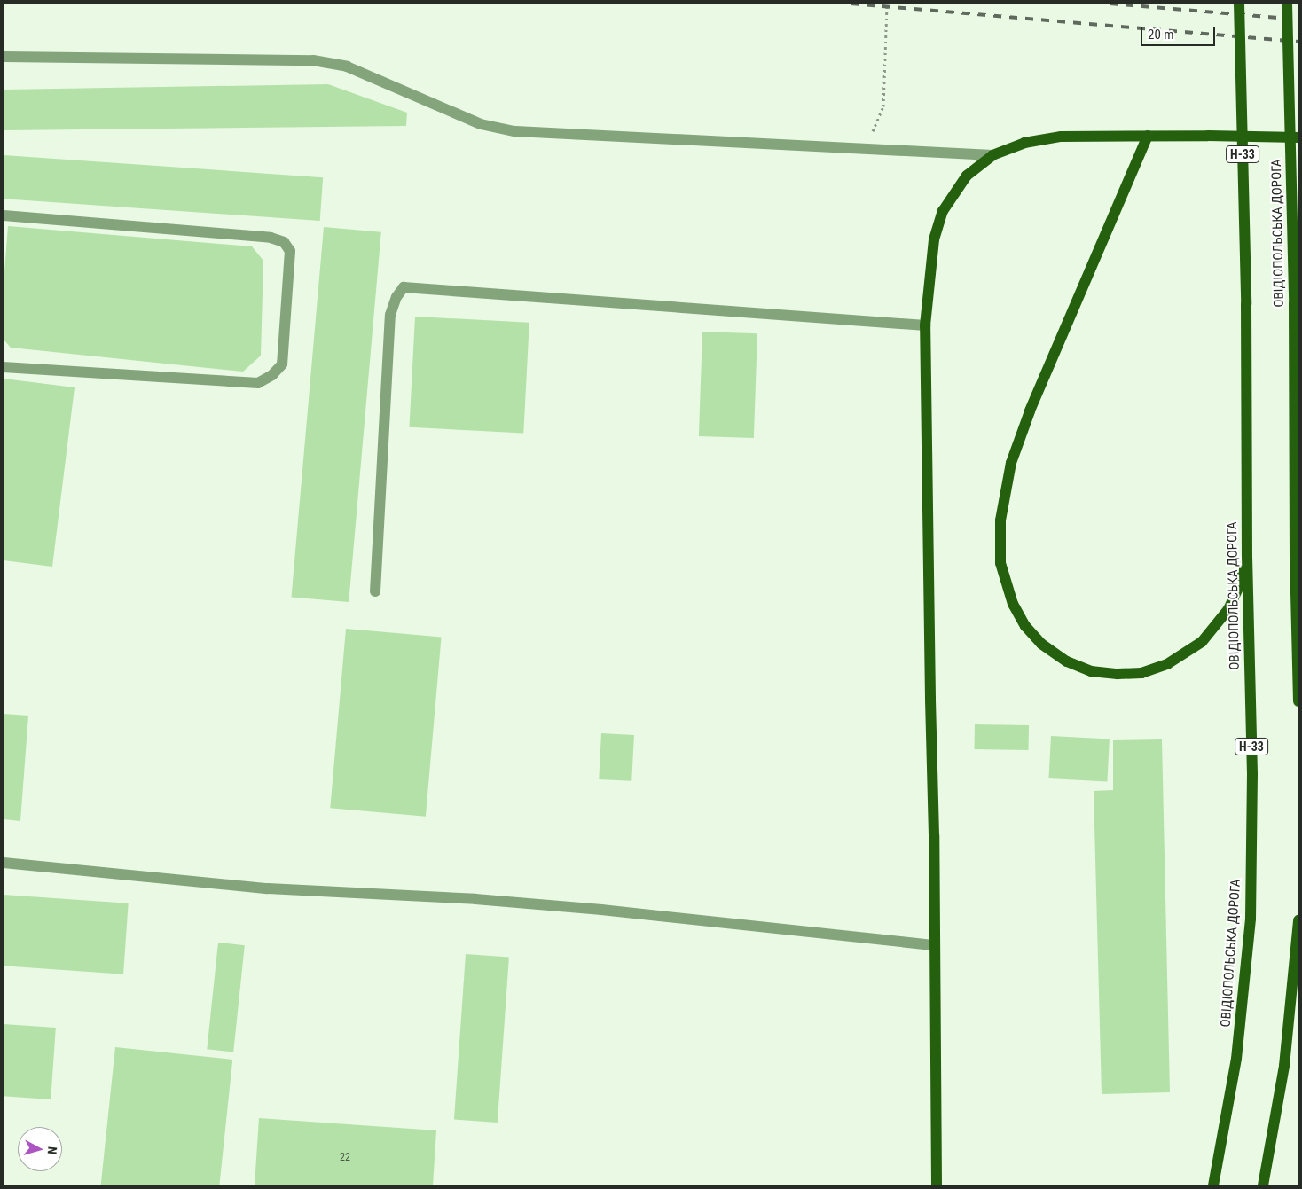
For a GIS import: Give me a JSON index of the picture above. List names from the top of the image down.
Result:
{
  "streets": {
    "main road": ["Н-33", "ОВІДІОПОЛЬСЬКА ДОРОГА"]
  },
  "house_numbers": ["22"],
  "scale_bar": "20 m",
  "north": "right"
}
